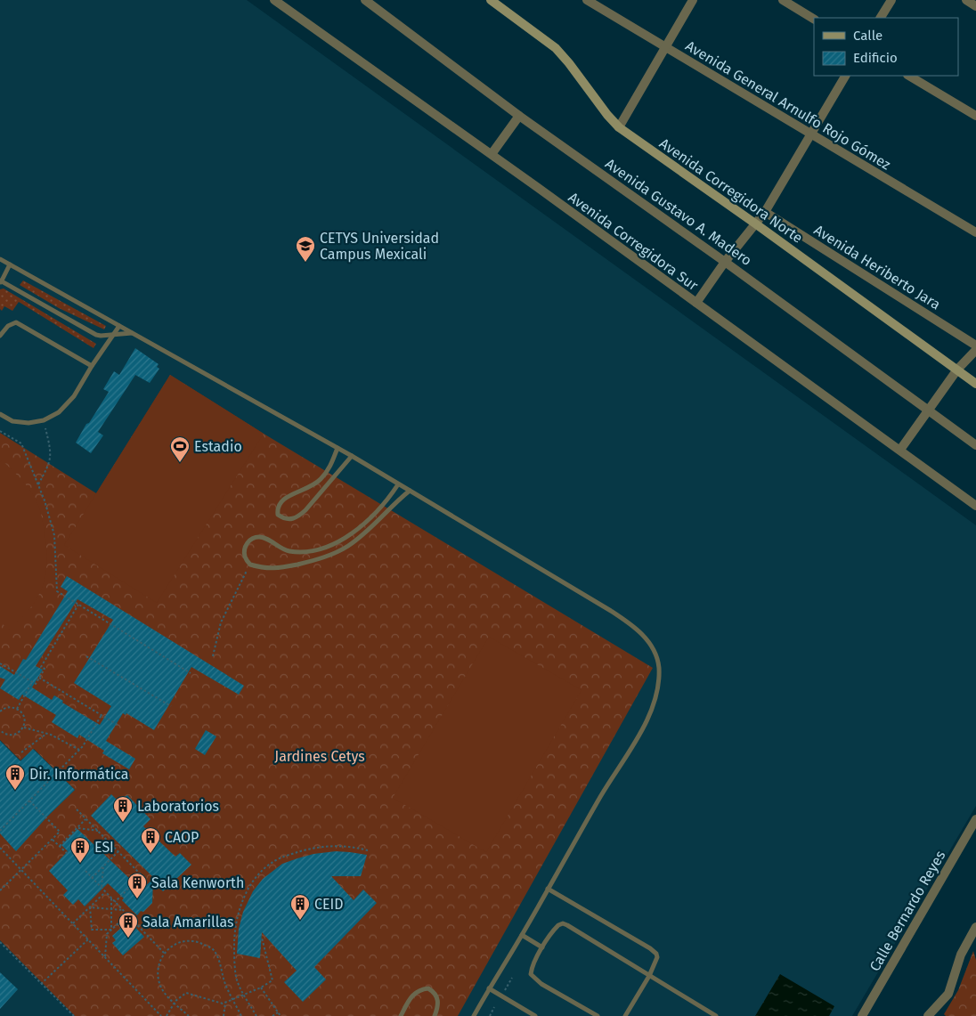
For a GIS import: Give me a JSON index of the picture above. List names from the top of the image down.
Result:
{
  "streets": {
    "street": [
      "Avenida General Arnulfo Rojo Gómez",
      "Avenida Corregidora Norte",
      "Avenida Gustavo A. Madero",
      "Avenida Corregidora Sur",
      "Avenida Heriberto Jara",
      "Calle Bernardo Reyes"
    ]
  },
  "parks": ["Jardines Cetys"],
  "places": {
    "school or university": ["CETYS Universidad Campus Mexicali"],
    "sports": ["Estadio"],
    "building": [
      "Dir. Informática",
      "Laboratorios",
      "CAOP",
      "ESI",
      "Sala Kenworth",
      "CEID",
      "Sala Amarillas"
    ]
  },
  "legend": ["Calle", "Edificio"]
}
